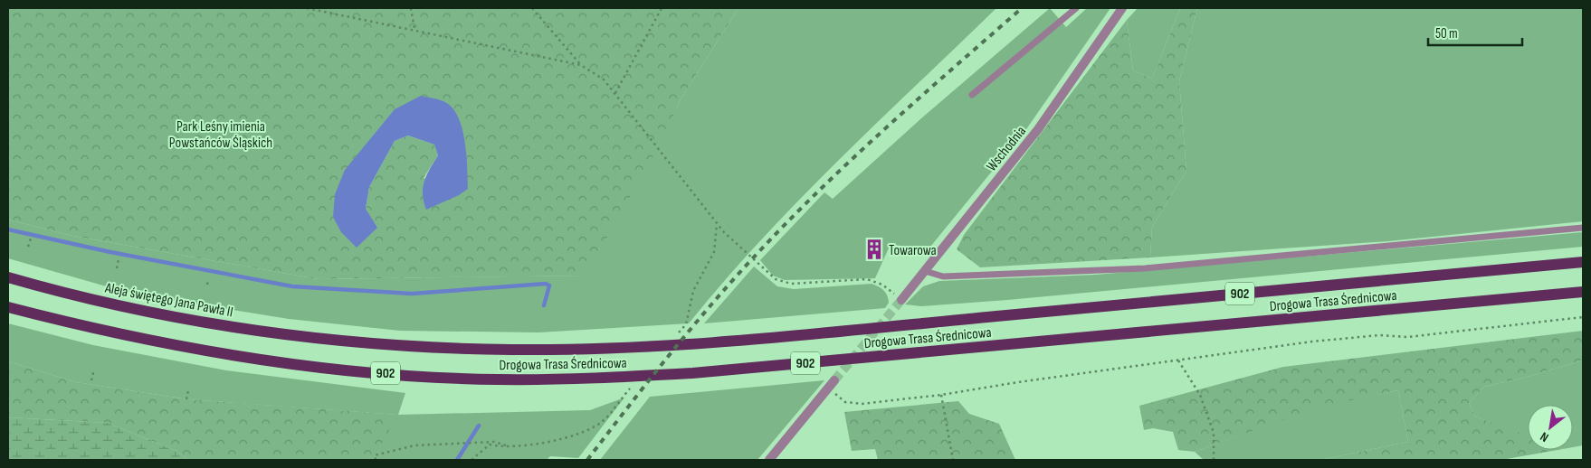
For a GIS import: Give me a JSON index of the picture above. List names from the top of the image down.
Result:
{
  "streets": {
    "main road": ["902", "Aleja świętego Jana Pawła II", "Drogowa Trasa Średnicowa"],
    "street": ["Wschodnia"]
  },
  "crossings": [
    ["Aleja świętego Jana Pawła II", "Drogowa Trasa Średnicowa"]
  ],
  "parks": ["Park Leśny imienia Powstańców Śląskich"],
  "places": {
    "building": ["Towarowa"]
  },
  "scale_bar": "50 m",
  "north": "bottom left"
}
